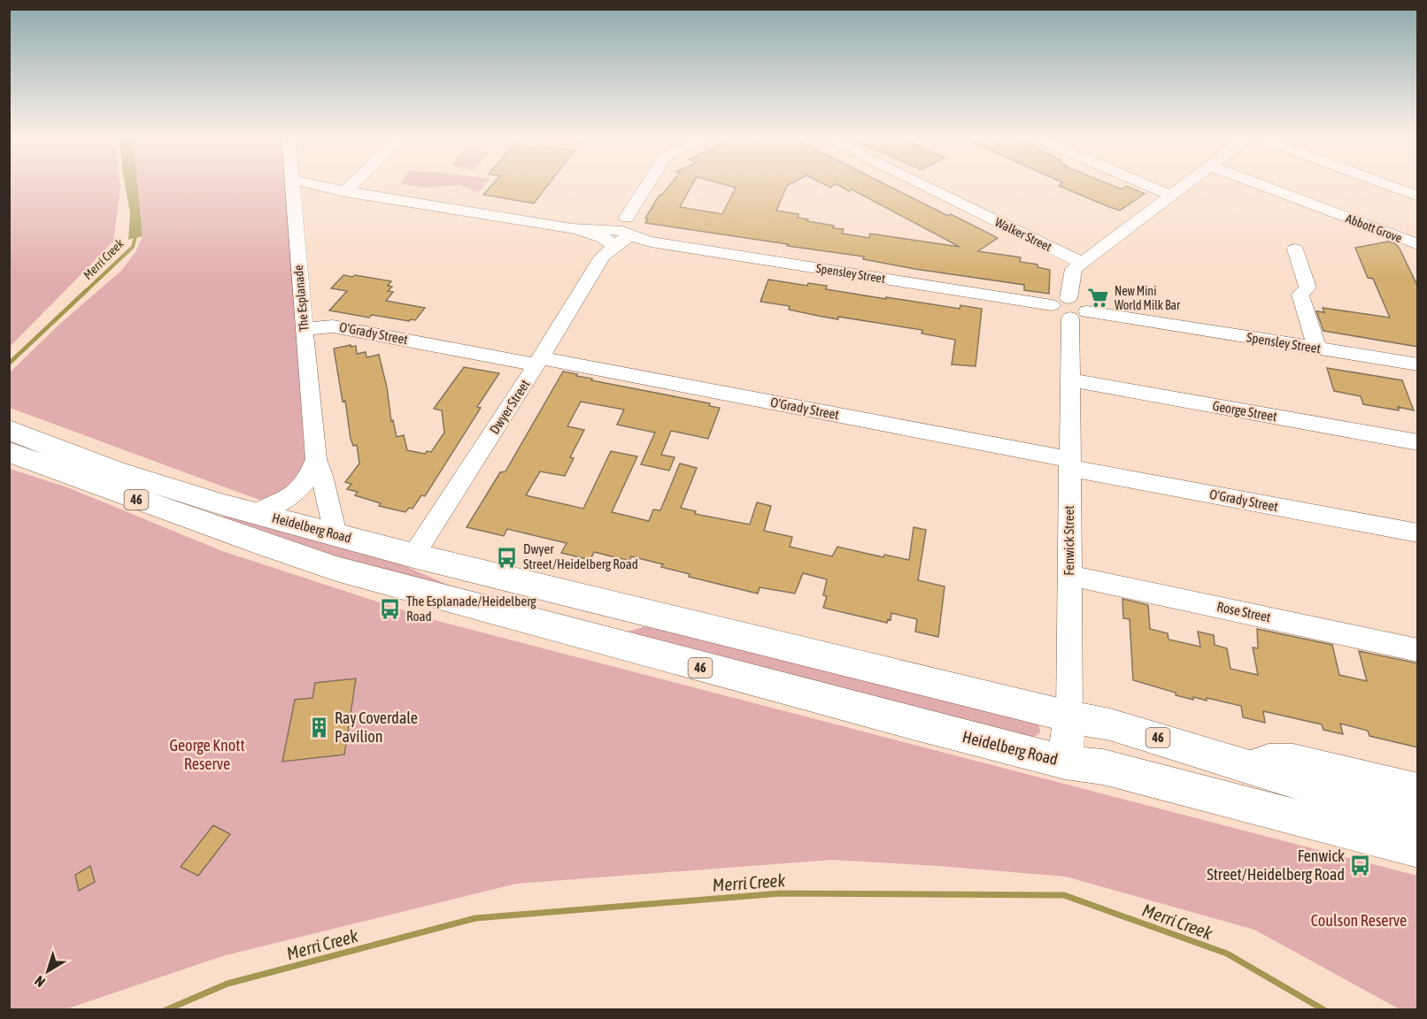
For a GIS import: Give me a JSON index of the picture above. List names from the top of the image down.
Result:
{
  "streets": {
    "main road": ["46", "Heidelberg Road", "Fenwick Street"],
    "street": [
      "Abbott Grove",
      "Walker Street",
      "Spensley Street",
      "The Esplanade",
      "O'Grady Street",
      "Dwyer Street",
      "George Street",
      "Rose Street"
    ]
  },
  "crossings": [
    ["Walker Street", "Fenwick Street"],
    ["Spensley Street", "Dwyer Street"],
    ["Spensley Street", "Fenwick Street"],
    ["The Esplanade", "O'Grady Street"],
    ["The Esplanade", "Heidelberg Road"],
    ["O'Grady Street", "Dwyer Street"],
    ["O'Grady Street", "Fenwick Street"],
    ["Dwyer Street", "Heidelberg Road"],
    ["George Street", "Fenwick Street"],
    ["Heidelberg Road", "Fenwick Street"],
    ["Fenwick Street", "Rose Street"]
  ],
  "water": ["Merri Creek"],
  "parks": ["George Knott Reserve", "Coulson Reserve"],
  "places": {
    "supermarket": ["New Mini World Milk Bar"],
    "bus stop": ["Dwyer Street/Heidelberg Road", "The Esplanade/Heidelberg Road", "Fenwick Street/Heidelberg Road"],
    "building": ["Ray Coverdale Pavilion"]
  },
  "north": "bottom left"
}
